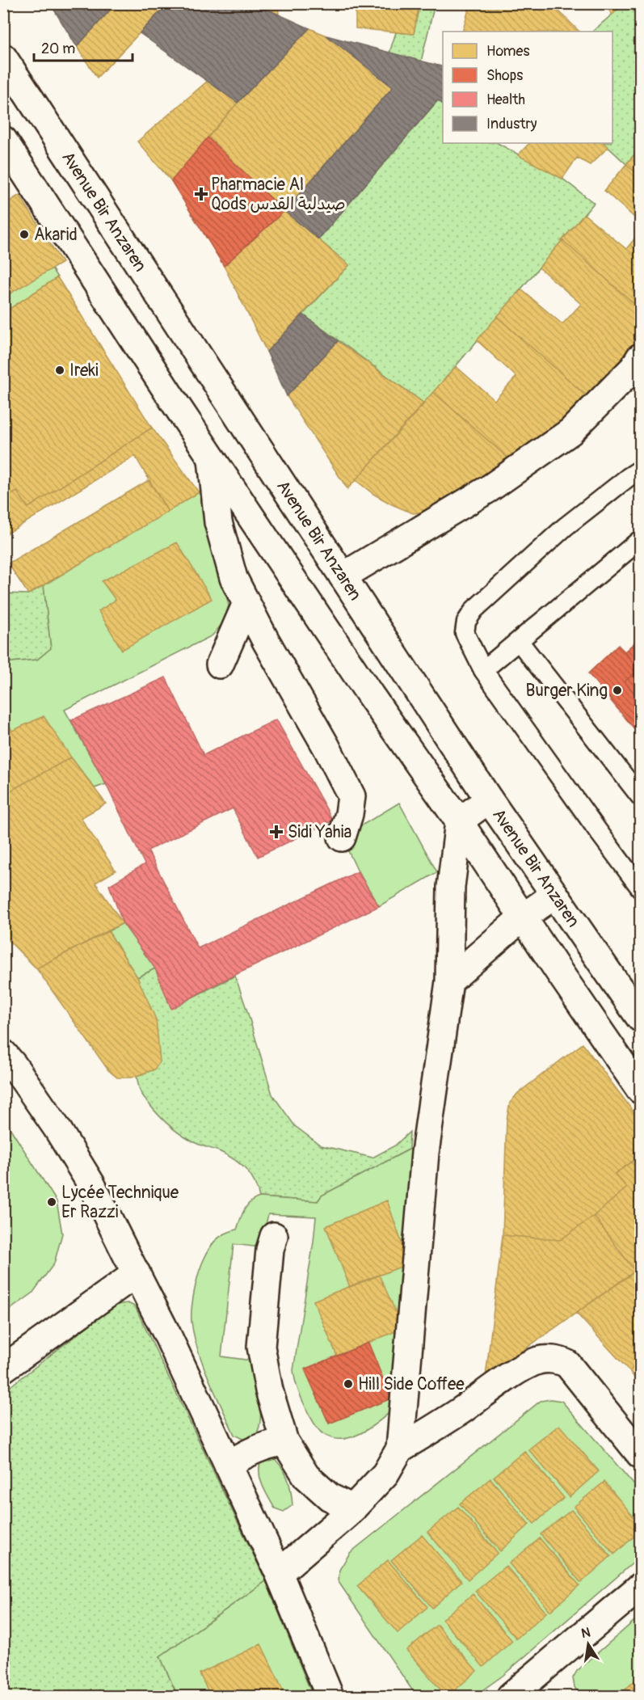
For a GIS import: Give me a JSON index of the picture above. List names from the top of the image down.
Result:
{
  "streets": {
    "street": ["Avenue Bir Anzaren"]
  },
  "places": {
    "health": ["Pharmacie Al Qods صيدلية القدس", "Sidi Yahia"],
    "other": [
      "Akarid",
      "Ireki",
      "Burger King",
      "Lycée Technique Er Razzi",
      "Hill Side Coffee"
    ]
  },
  "legend": [
    "Homes",
    "Shops",
    "Health",
    "Industry"
  ],
  "scale_bar": "20 m",
  "north": "top"
}
